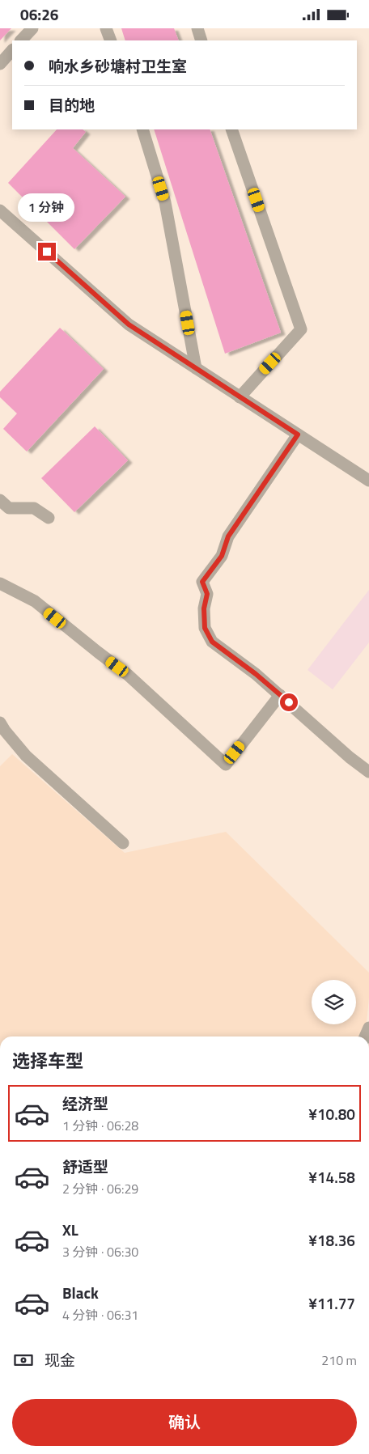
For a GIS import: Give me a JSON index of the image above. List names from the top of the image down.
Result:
{
  "page": {
    "status": "06:26",
    "banner": ["响水乡砂塘村卫生室", "目的地"],
    "bubble": "1 分钟",
    "heading": "选择车型",
    "list": [
      {
        "name": "经济型",
        "note": "1 分钟 · 06:28",
        "value": "¥10.80"
      },
      {
        "name": "舒适型",
        "note": "2 分钟 · 06:29",
        "value": "¥14.58"
      },
      {
        "name": "XL",
        "note": "3 分钟 · 06:30",
        "value": "¥18.36"
      },
      {
        "name": "Black",
        "note": "4 分钟 · 06:31",
        "value": "¥11.77"
      }
    ],
    "pay": ["现金", "210 m"],
    "buttons": "确认"
  }
}
